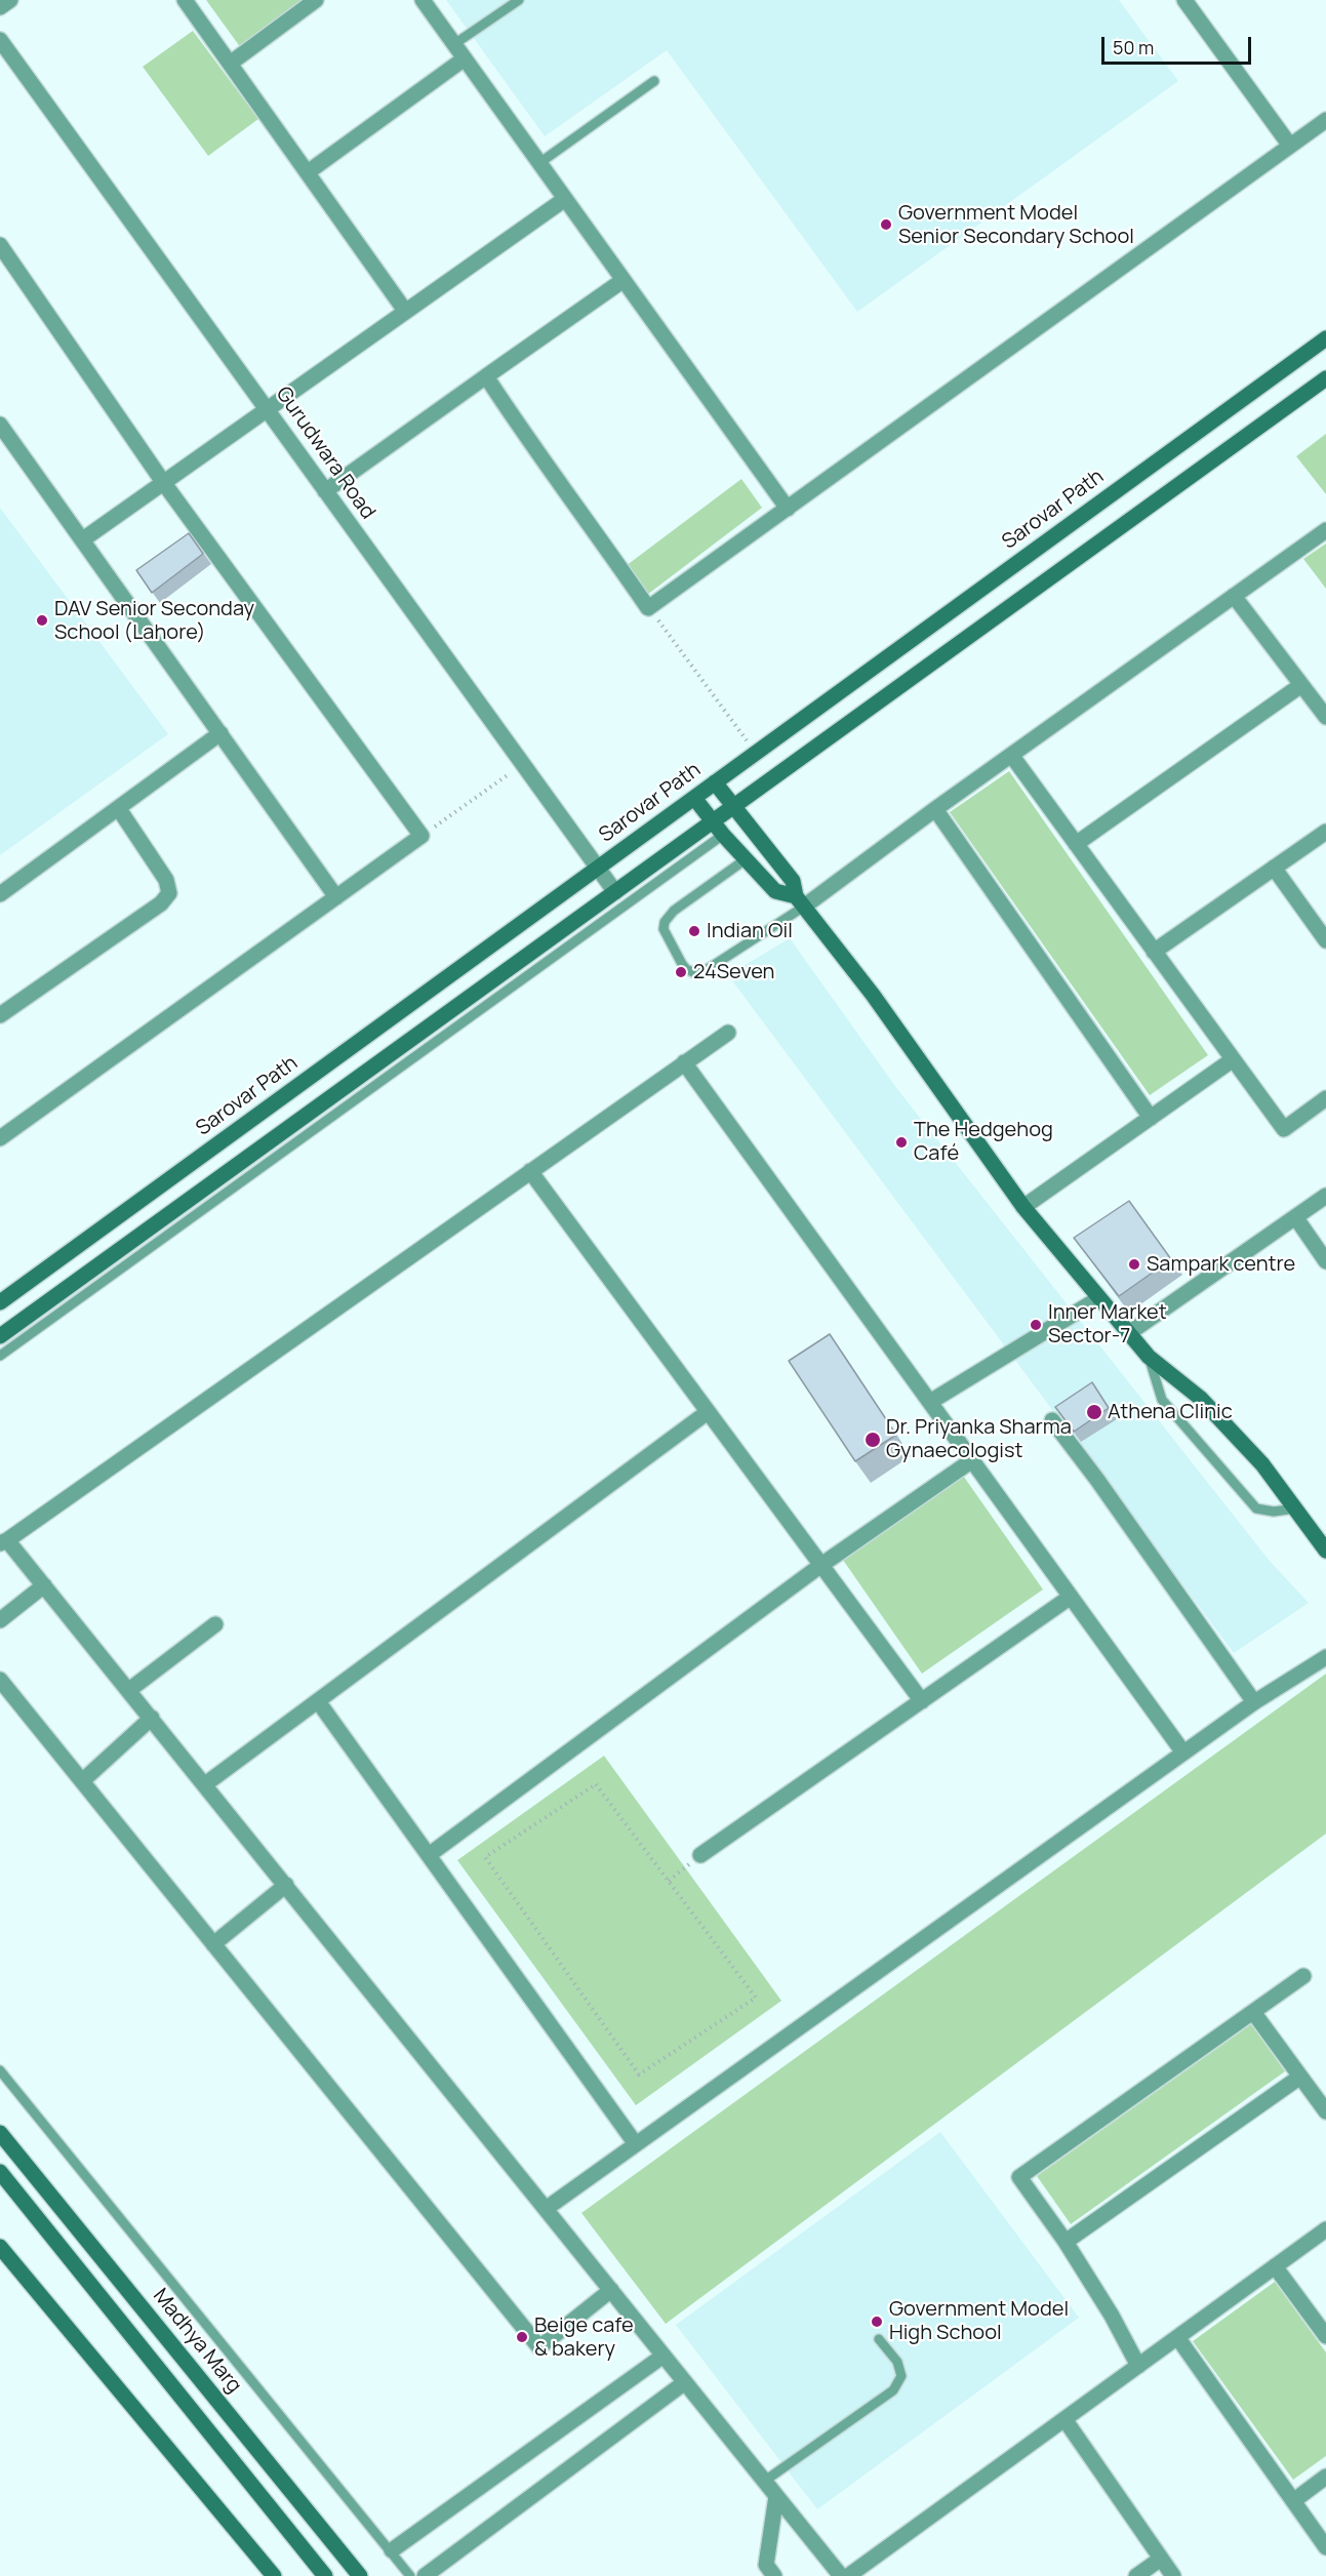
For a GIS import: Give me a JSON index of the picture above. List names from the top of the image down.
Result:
{
  "streets": {
    "main road": ["Sarovar Path", "Madhya Marg"],
    "street": ["Gurudwara Road"]
  },
  "crossings": [
    ["Gurudwara Road", "Sarovar Path"]
  ],
  "places": [
    "Government Model Senior Secondary School",
    "DAV Senior Seconday School (Lahore)",
    "Indian Oil",
    "24Seven",
    "The Hedgehog Café",
    "Sampark centre",
    "Inner Market Sector-7",
    "Athena Clinic",
    "Dr. Priyanka Sharma Gynaecologist",
    "Government Model High School",
    "Beige cafe & bakery"
  ],
  "scale_bar": "50 m"
}
